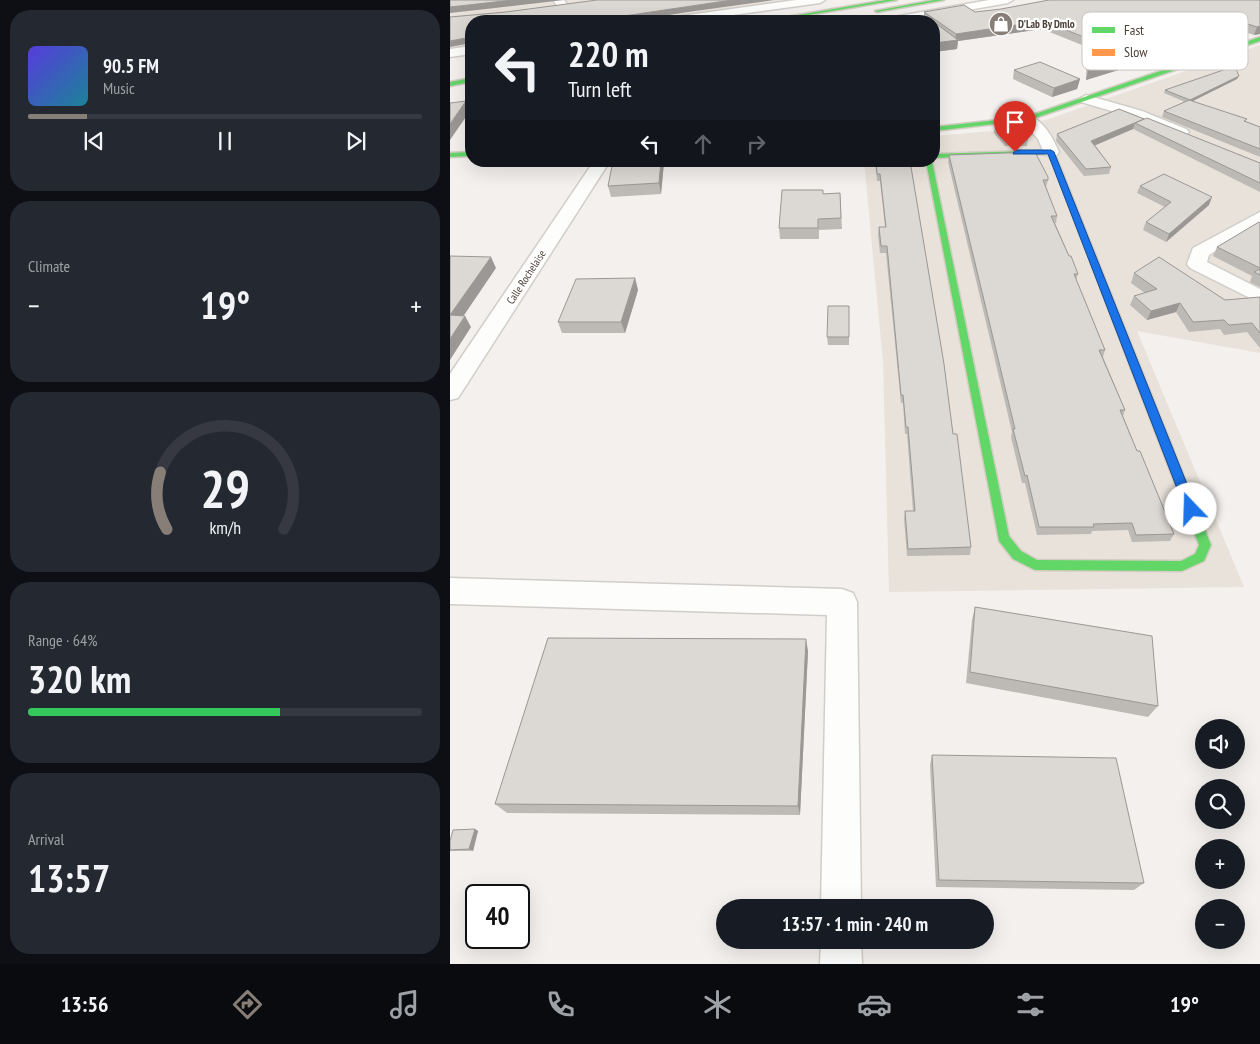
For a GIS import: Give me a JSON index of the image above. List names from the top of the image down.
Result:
{
  "streets": {
    "street": ["Calle Rochelaise"]
  },
  "places": {
    "shop": ["D'Lab By Dmlo"]
  },
  "legend": ["Fast", "Slow"],
  "page": {
    "turn": ["220 m", "Turn left"],
    "song": ["90.5 FM", "Music"],
    "tile": [
      "Climate",
      ["Range · 64%", "320 km"],
      ["Arrival", "13:57"]
    ],
    "heat": ["−", "19°", "+"],
    "map_buttons": ["+", "−"],
    "limit": "40",
    "trip": "13:57 · 1 min · 240 m",
    "tabs": ["13:56", "19°"],
    "gauge": ["29", "km/h"]
  }
}
